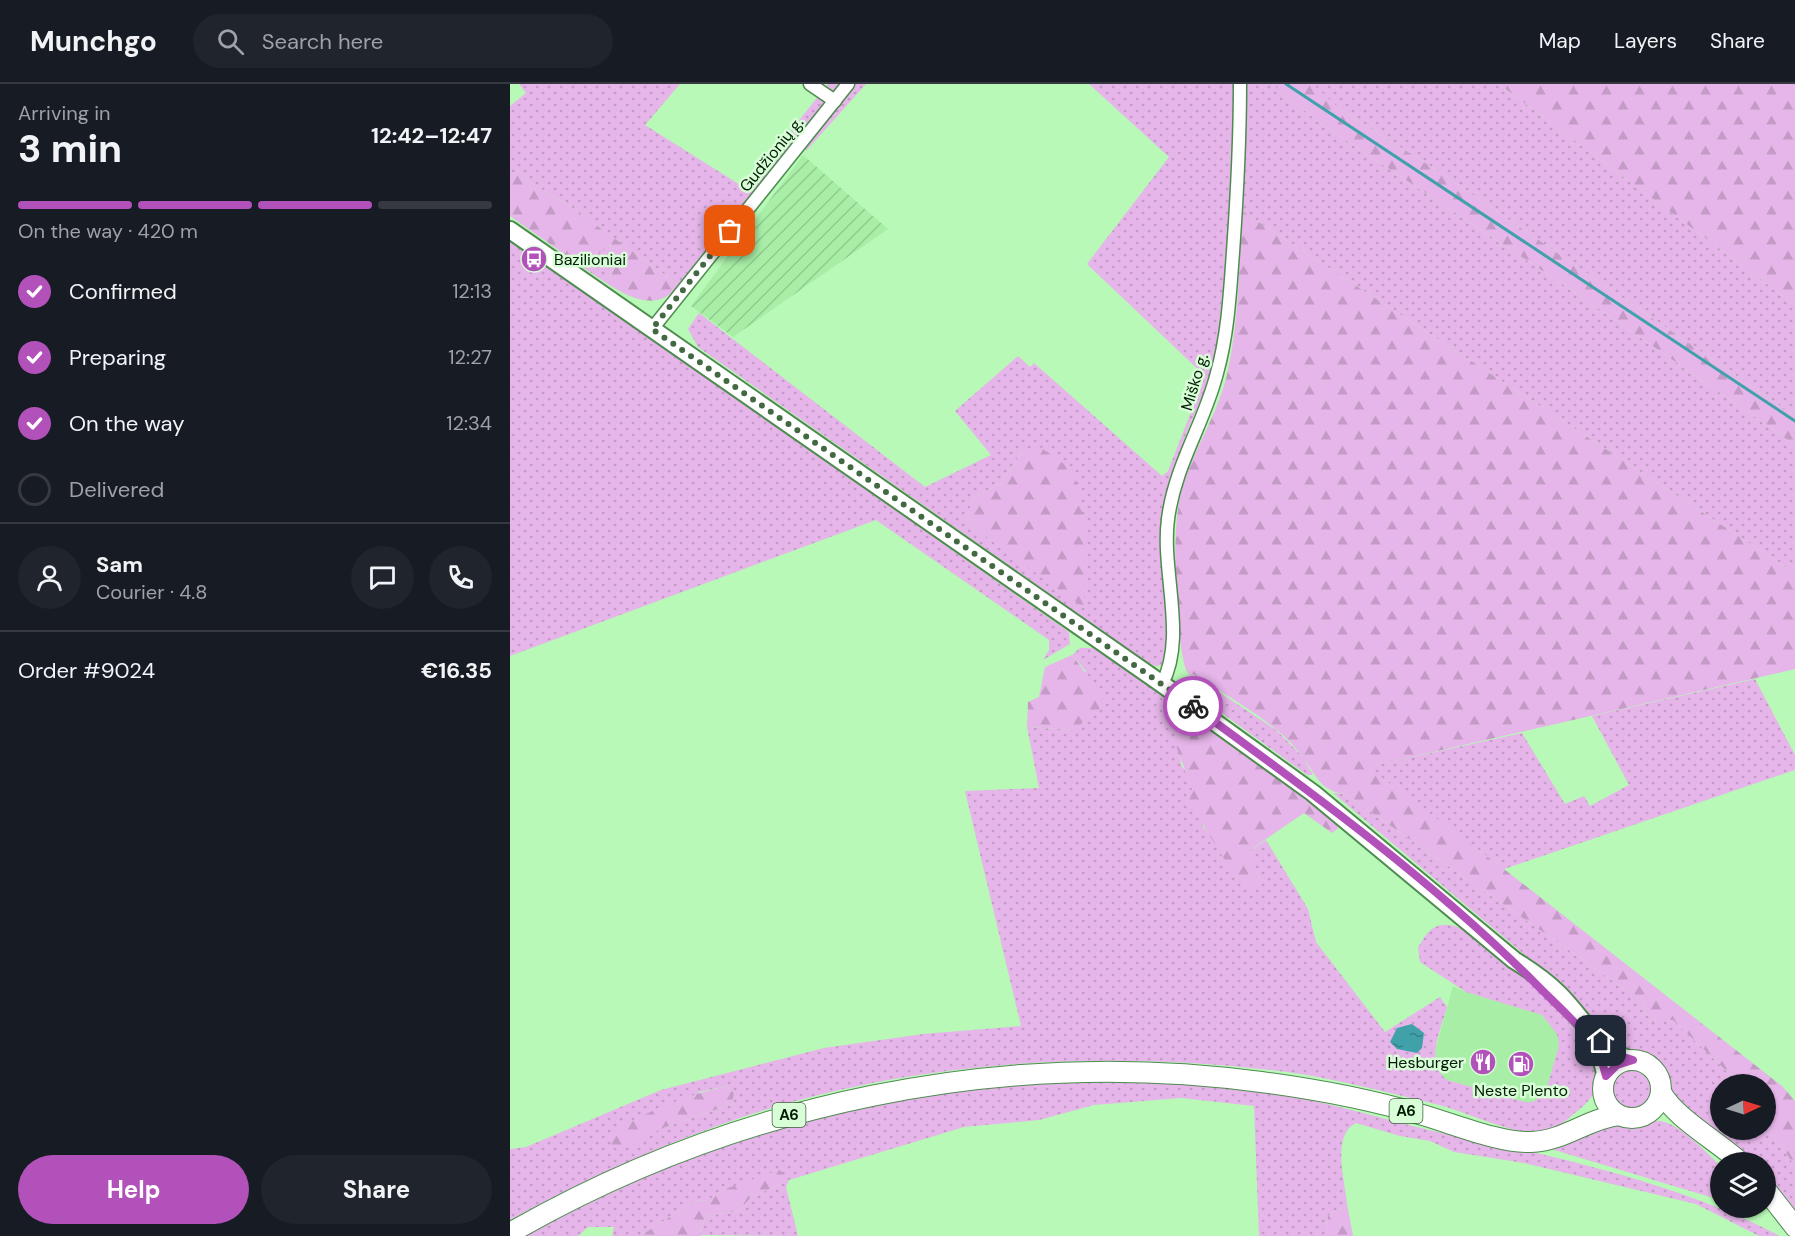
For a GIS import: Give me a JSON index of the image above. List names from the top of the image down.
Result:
{
  "streets": {
    "highway": ["A6"],
    "street": ["Gudžionių g.", "Miško g."]
  },
  "places": {
    "bus stop": ["Bazilioniai"],
    "restaurant": ["Hesburger"],
    "fuel station": ["Neste Plento"]
  },
  "north": "right",
  "page": {
    "header": "Munchgo",
    "search": "Search here",
    "nav": ["Map", "Layers", "Share"],
    "heading": ["3 min", "Arriving in", "12:42–12:47"],
    "panel": [
      "Sam",
      "Courier · 4.8",
      "Order #9024",
      "€16.35"
    ],
    "bar": "On the way · 420 m",
    "list": [
      ["Confirmed", "12:13"],
      ["Preparing", "12:27"],
      ["On the way", "12:34"],
      "Delivered"
    ],
    "buttons": ["Help", "Share"]
  }
}
